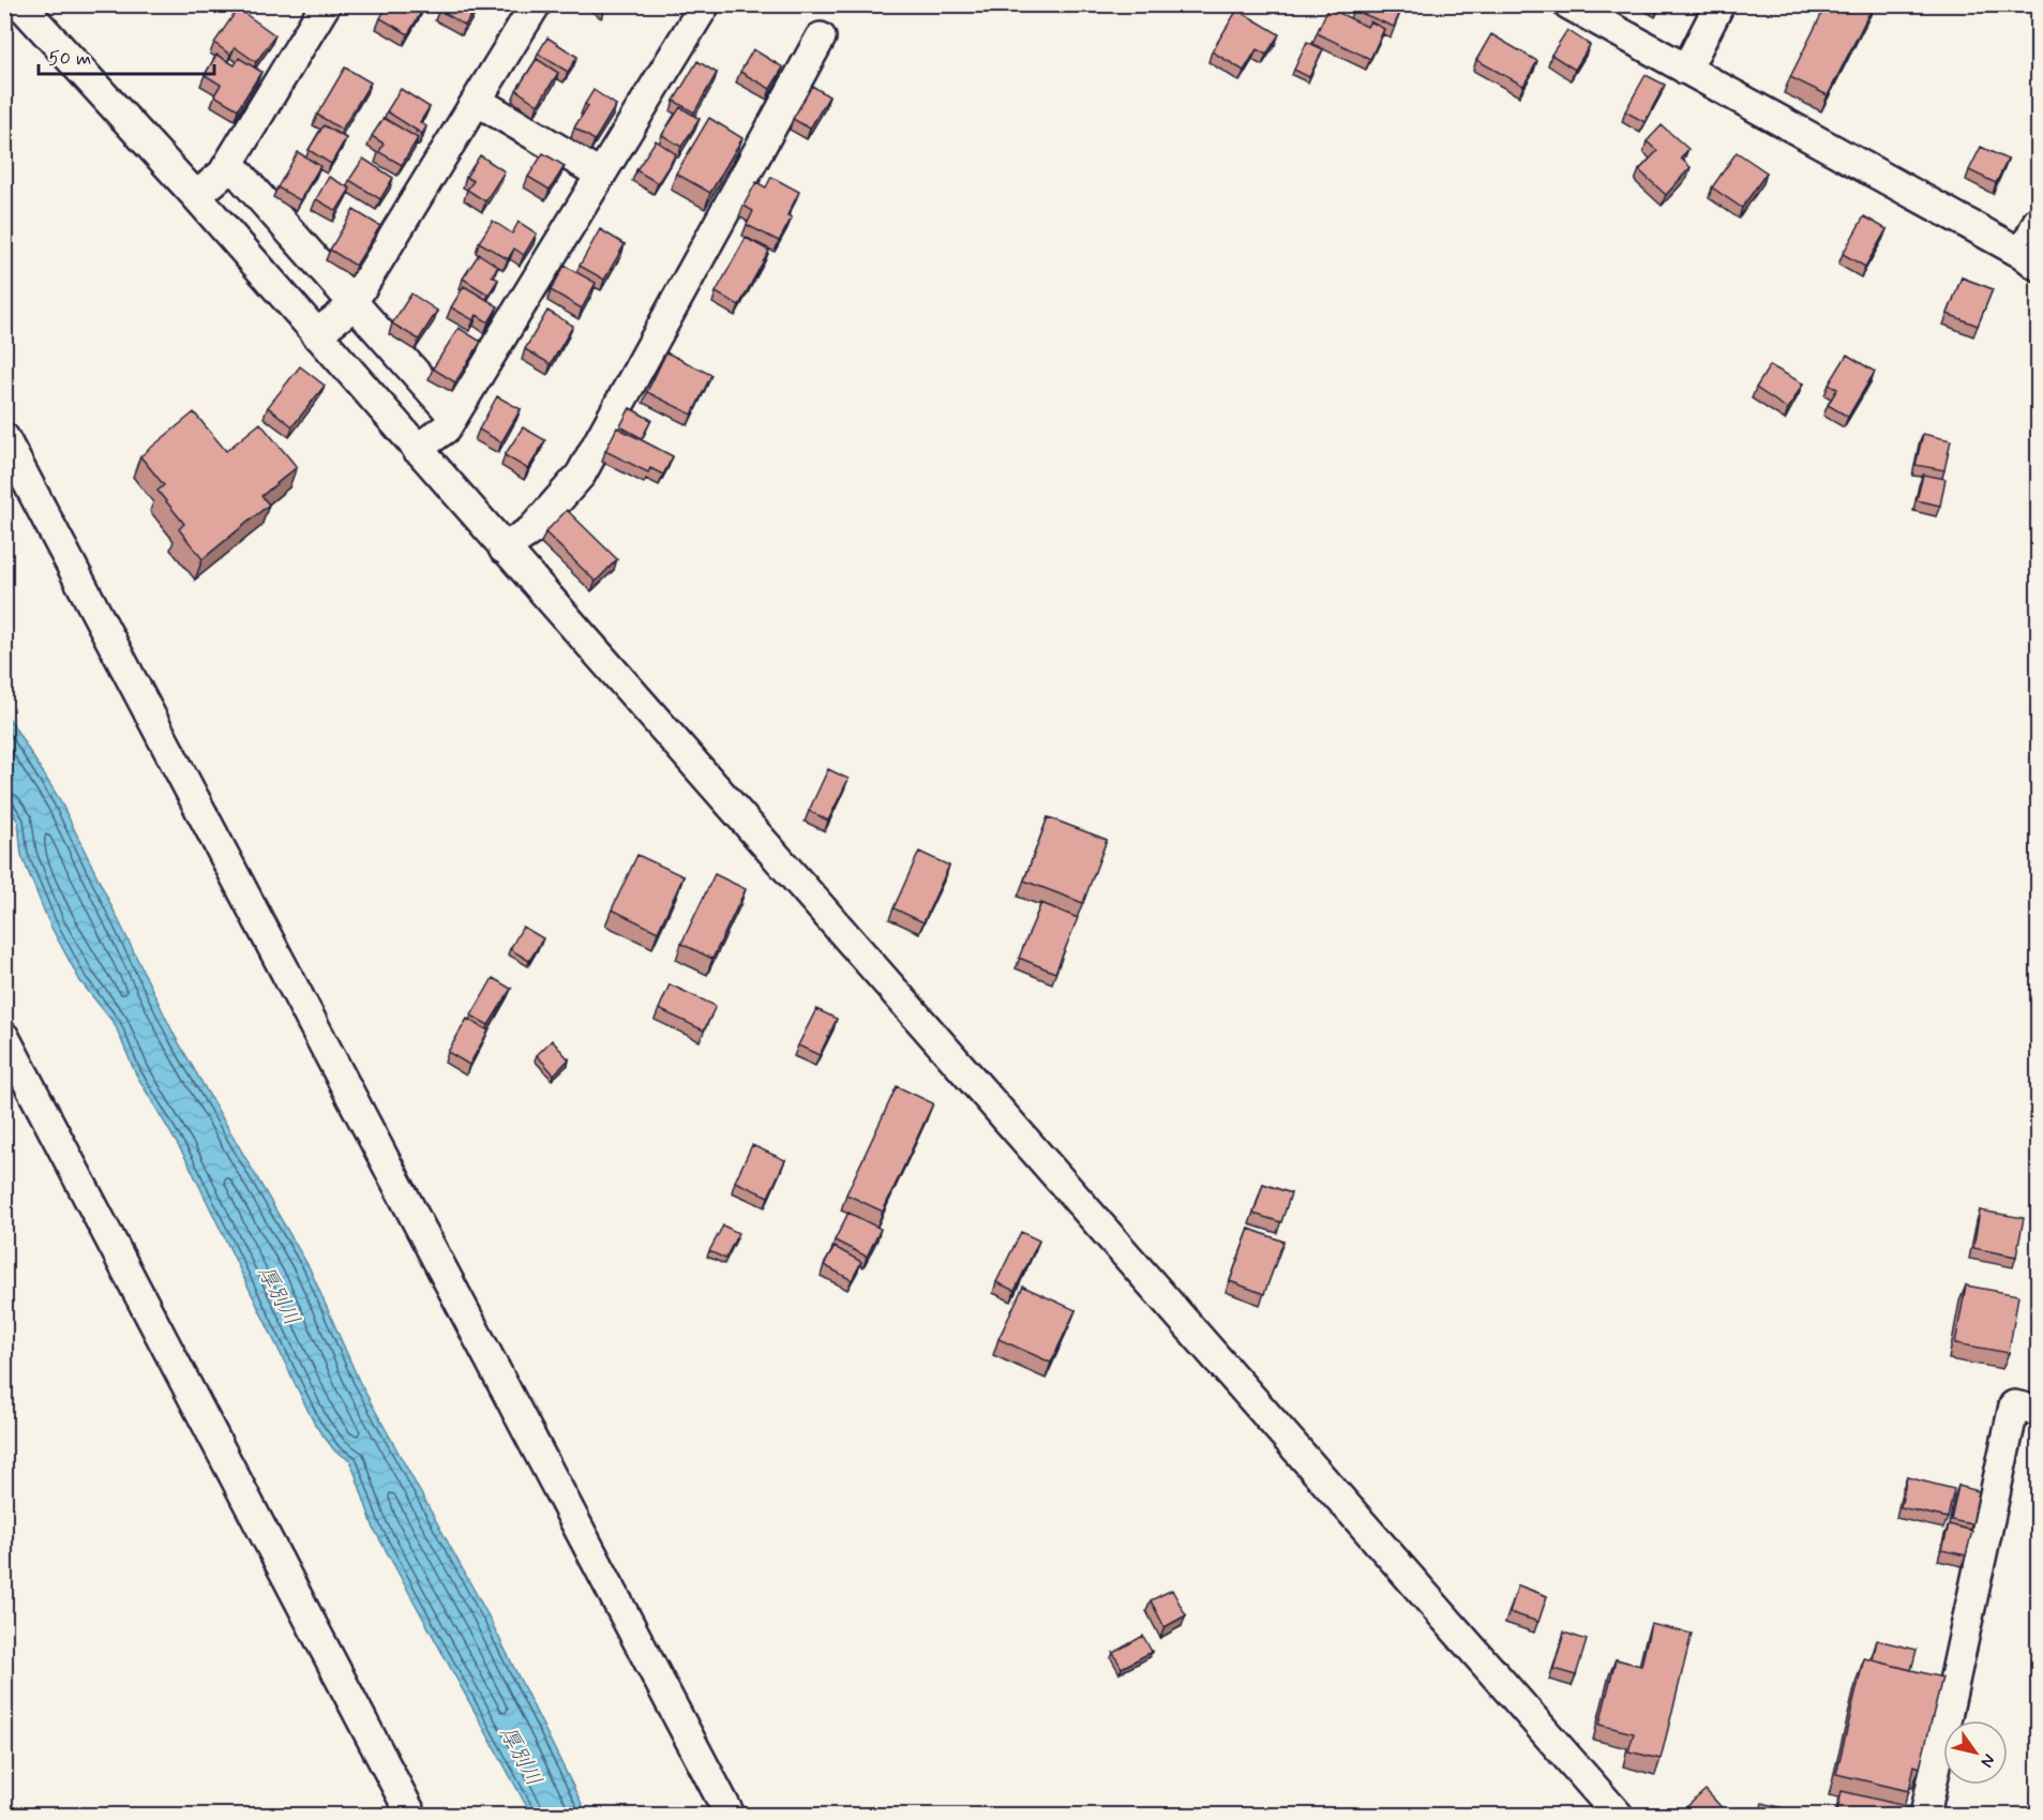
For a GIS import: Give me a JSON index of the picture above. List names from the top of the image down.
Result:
{
  "water": ["厚別川"],
  "scale_bar": "50 m",
  "north": "bottom right"
}
